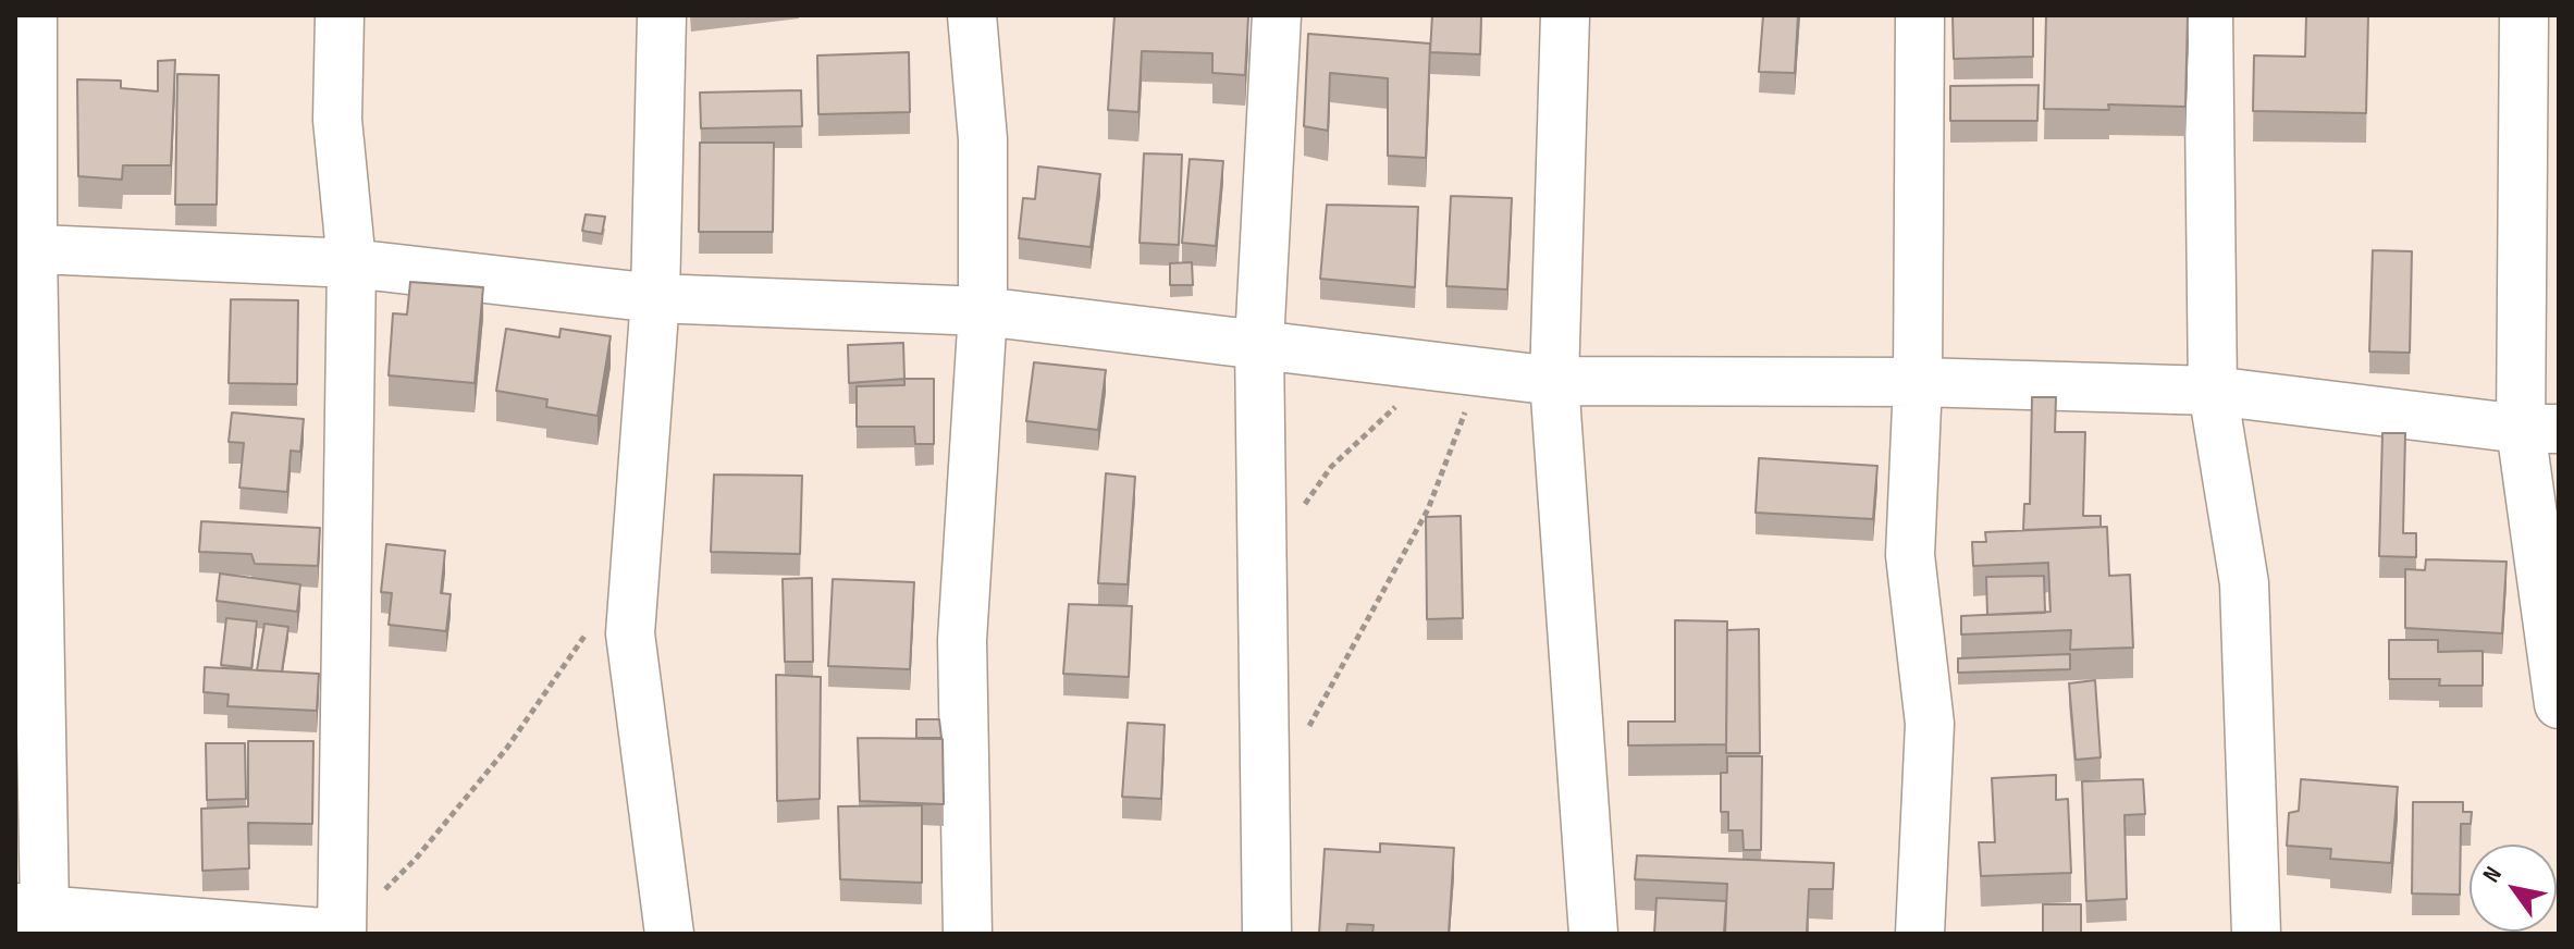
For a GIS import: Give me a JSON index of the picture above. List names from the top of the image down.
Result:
{
  "north": "top left"
}
